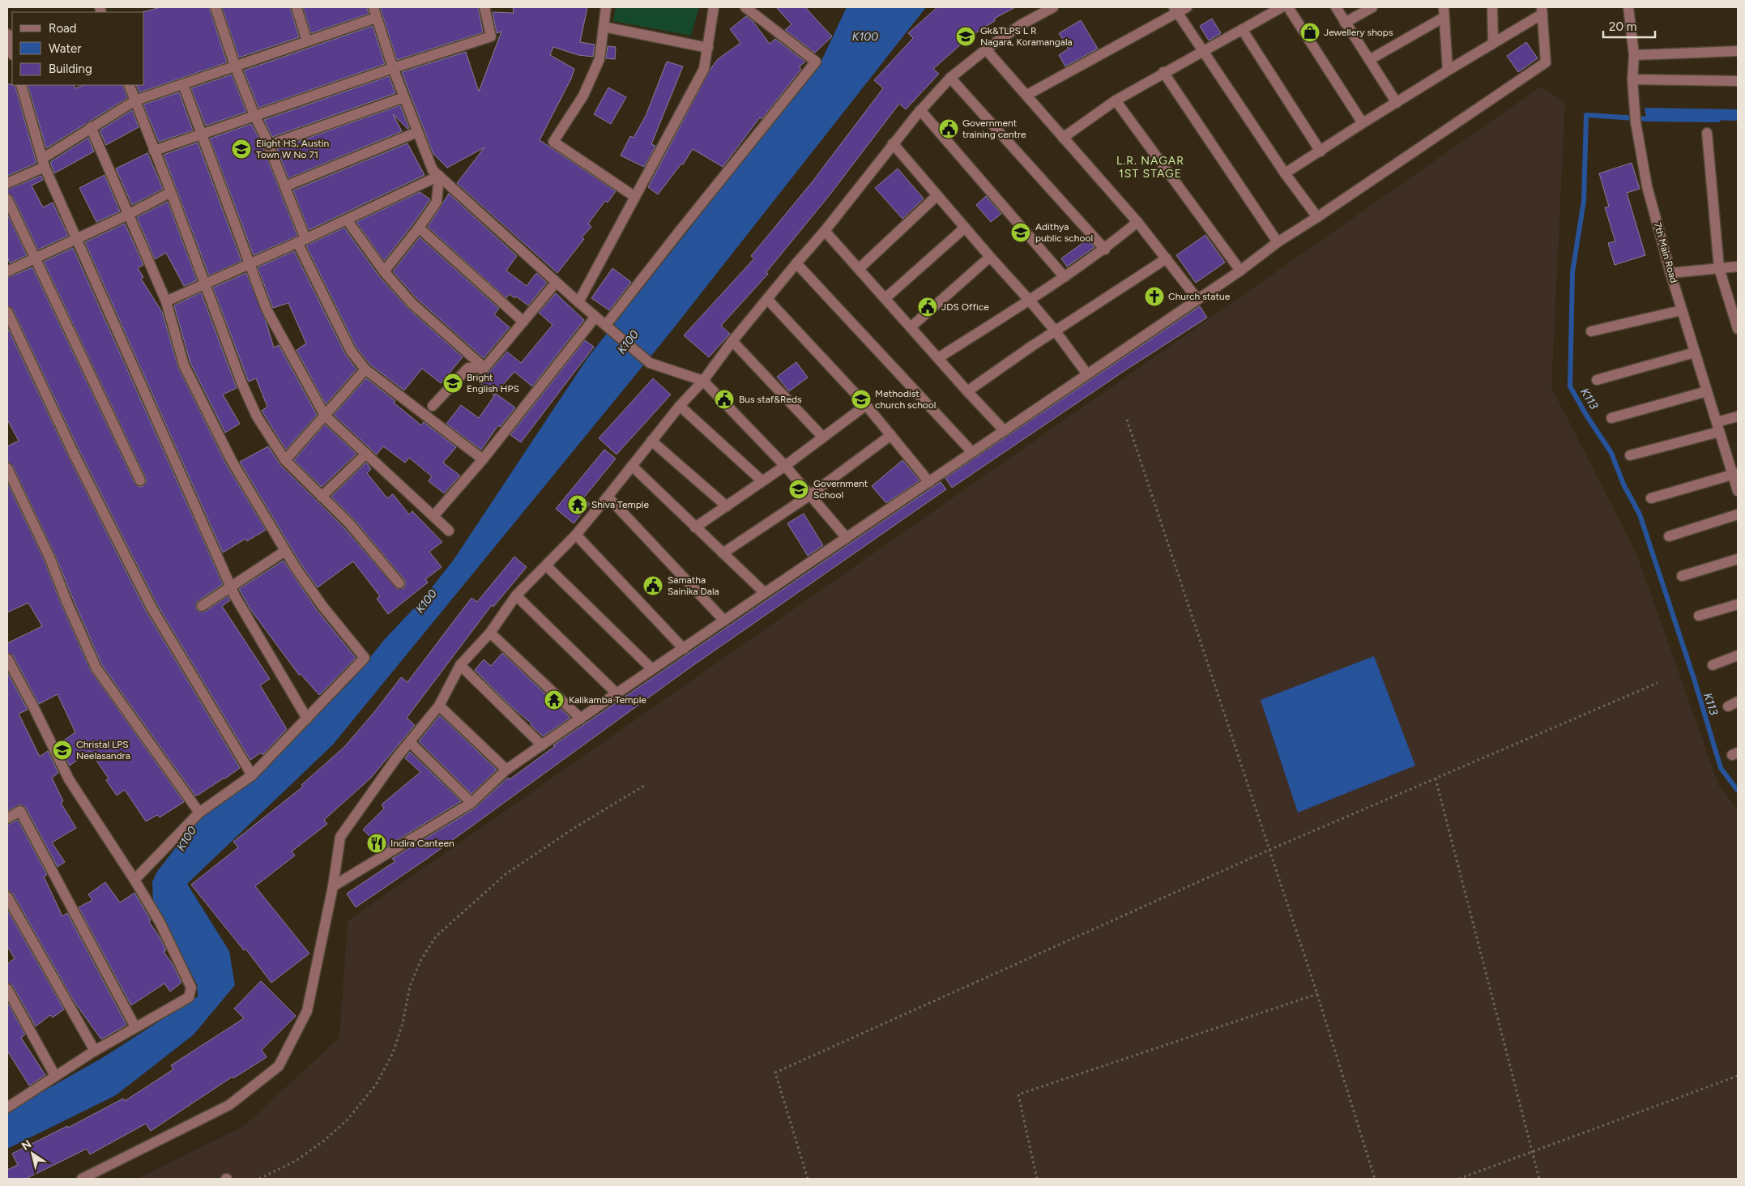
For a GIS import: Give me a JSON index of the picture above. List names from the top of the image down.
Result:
{
  "streets": {
    "street": ["7th Main Road"]
  },
  "districts": ["L.R. NAGAR 1ST STAGE"],
  "water": ["K100", "K113"],
  "places": {
    "shop": ["Jewellery shops"],
    "school or university": [
      "Gk&TLPS L R Nagara, Koramangala",
      "Elight HS, Austin Town W No 71",
      "Adithya public school",
      "Bright English HPS",
      "Methodist church school",
      "Government School",
      "Christal LPS Neelasandra"
    ],
    "public building": [
      "Government training centre",
      "JDS Office",
      "Bus staf&Reds",
      "Samatha Sainika Dala"
    ],
    "church": ["Church statue"],
    "temple": ["Shiva Temple", "Kalikamba Temple"],
    "restaurant": ["Indira Canteen"]
  },
  "legend": ["Road", "Water", "Building"],
  "scale_bar": "20 m",
  "north": "top left"
}
